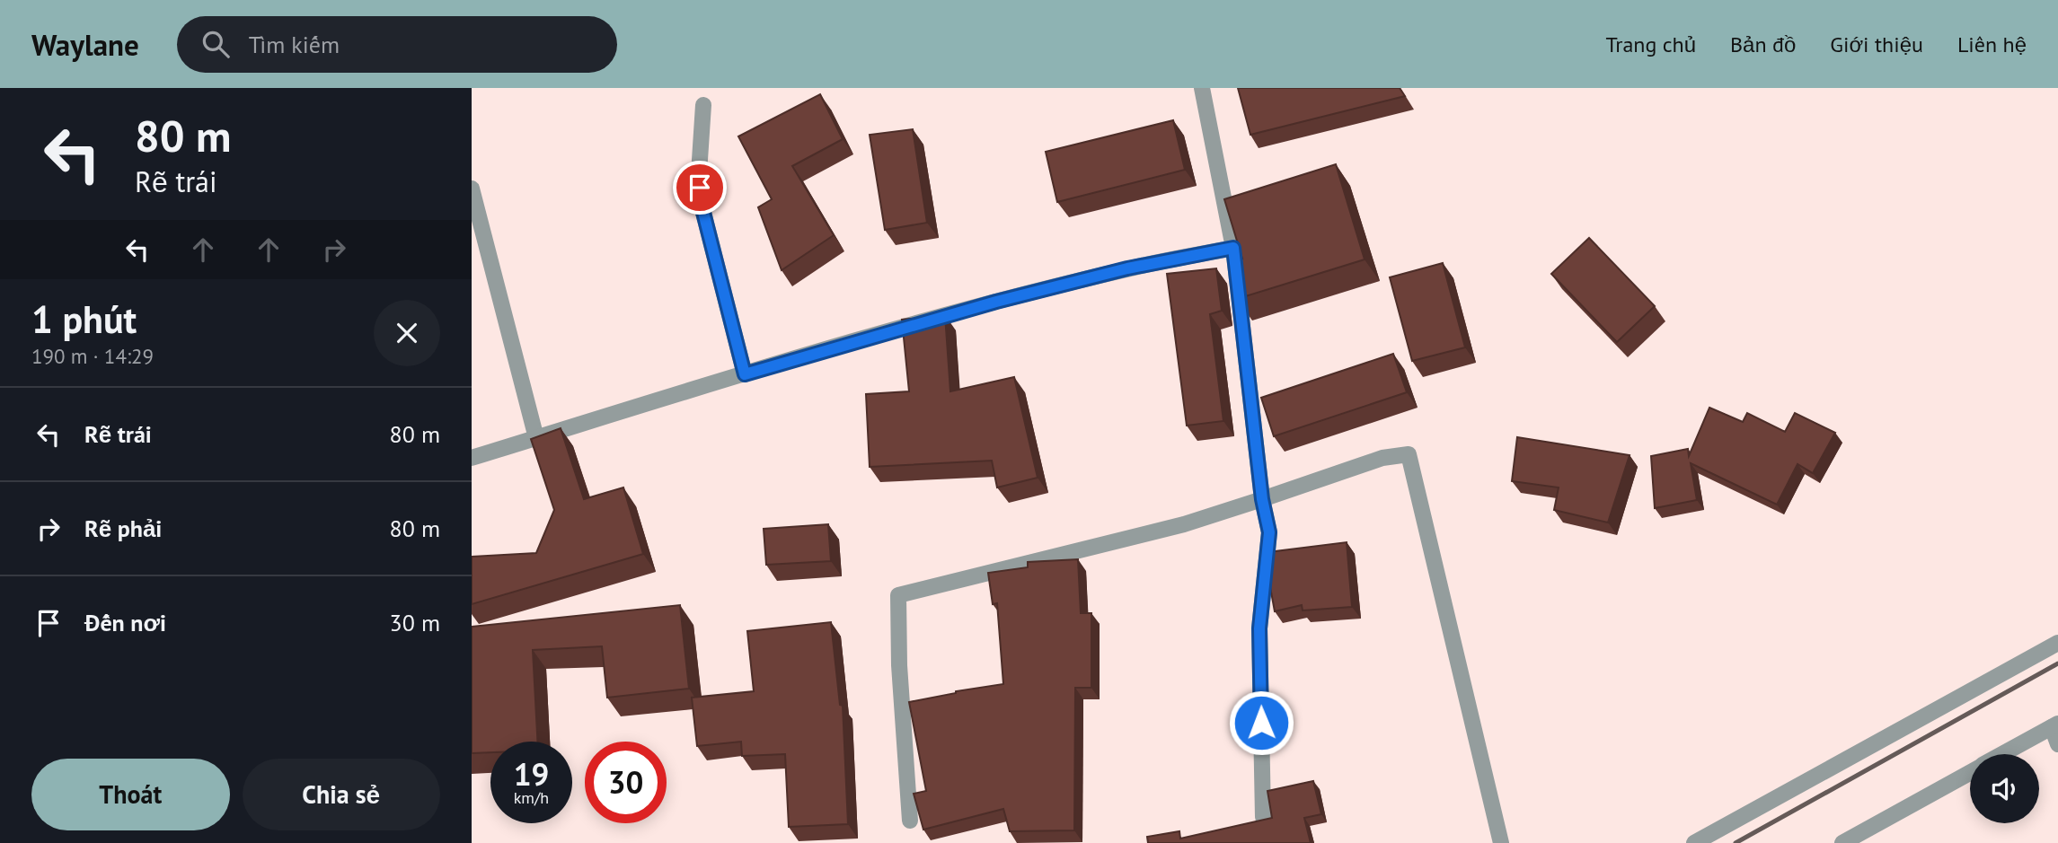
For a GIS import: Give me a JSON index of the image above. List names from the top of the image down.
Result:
{
  "page": {
    "header": "Waylane",
    "search": "Tìm kiếm",
    "nav": [
      "Trang chủ",
      "Bản đồ",
      "Giới thiệu",
      "Liên hệ"
    ],
    "turn": ["80 m", "Rẽ trái"],
    "heading": ["1 phút", "190 m · 14:29"],
    "list": [
      {
        "name": "Rẽ trái",
        "value": "80 m"
      },
      {
        "name": "Rẽ phải",
        "value": "80 m"
      },
      {
        "name": "Đến nơi",
        "value": "30 m"
      }
    ],
    "speed": "19 km/h",
    "limit": "30",
    "buttons": ["Thoát", "Chia sẻ"]
  }
}
